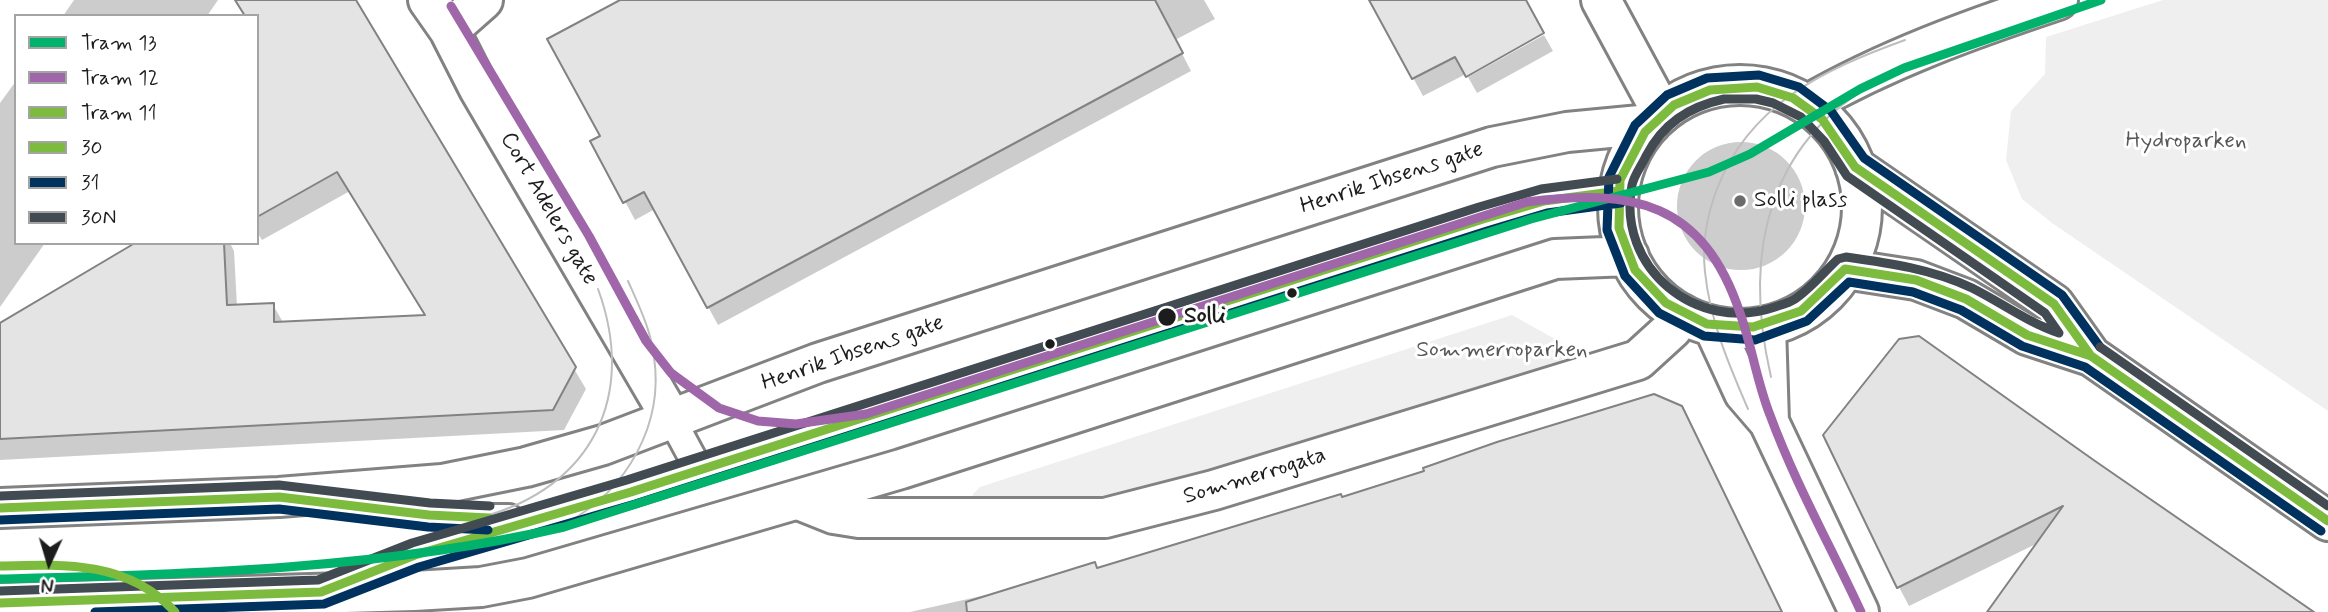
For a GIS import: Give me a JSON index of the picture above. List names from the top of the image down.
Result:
{
  "streets": {
    "main road": ["Henrik Ibsens gate", "Cort Adelers gate", "Sommerrogata"]
  },
  "crossings": [
    ["Henrik Ibsens gate", "Cort Adelers gate"],
    ["Henrik Ibsens gate", "Sommerrogata"]
  ],
  "parks": ["Hydroparken", "Sommerroparken"],
  "places": ["Solli plass", "Solli"],
  "lines": [
    "tram line 13",
    "tram line 12",
    "transit line 31",
    "transit line 30",
    "transit line 30N",
    "tram line 11"
  ],
  "legend": [
    "Tram 13",
    "Tram 12",
    "Tram 11",
    "30",
    "31",
    "30N"
  ],
  "north": "bottom"
}
